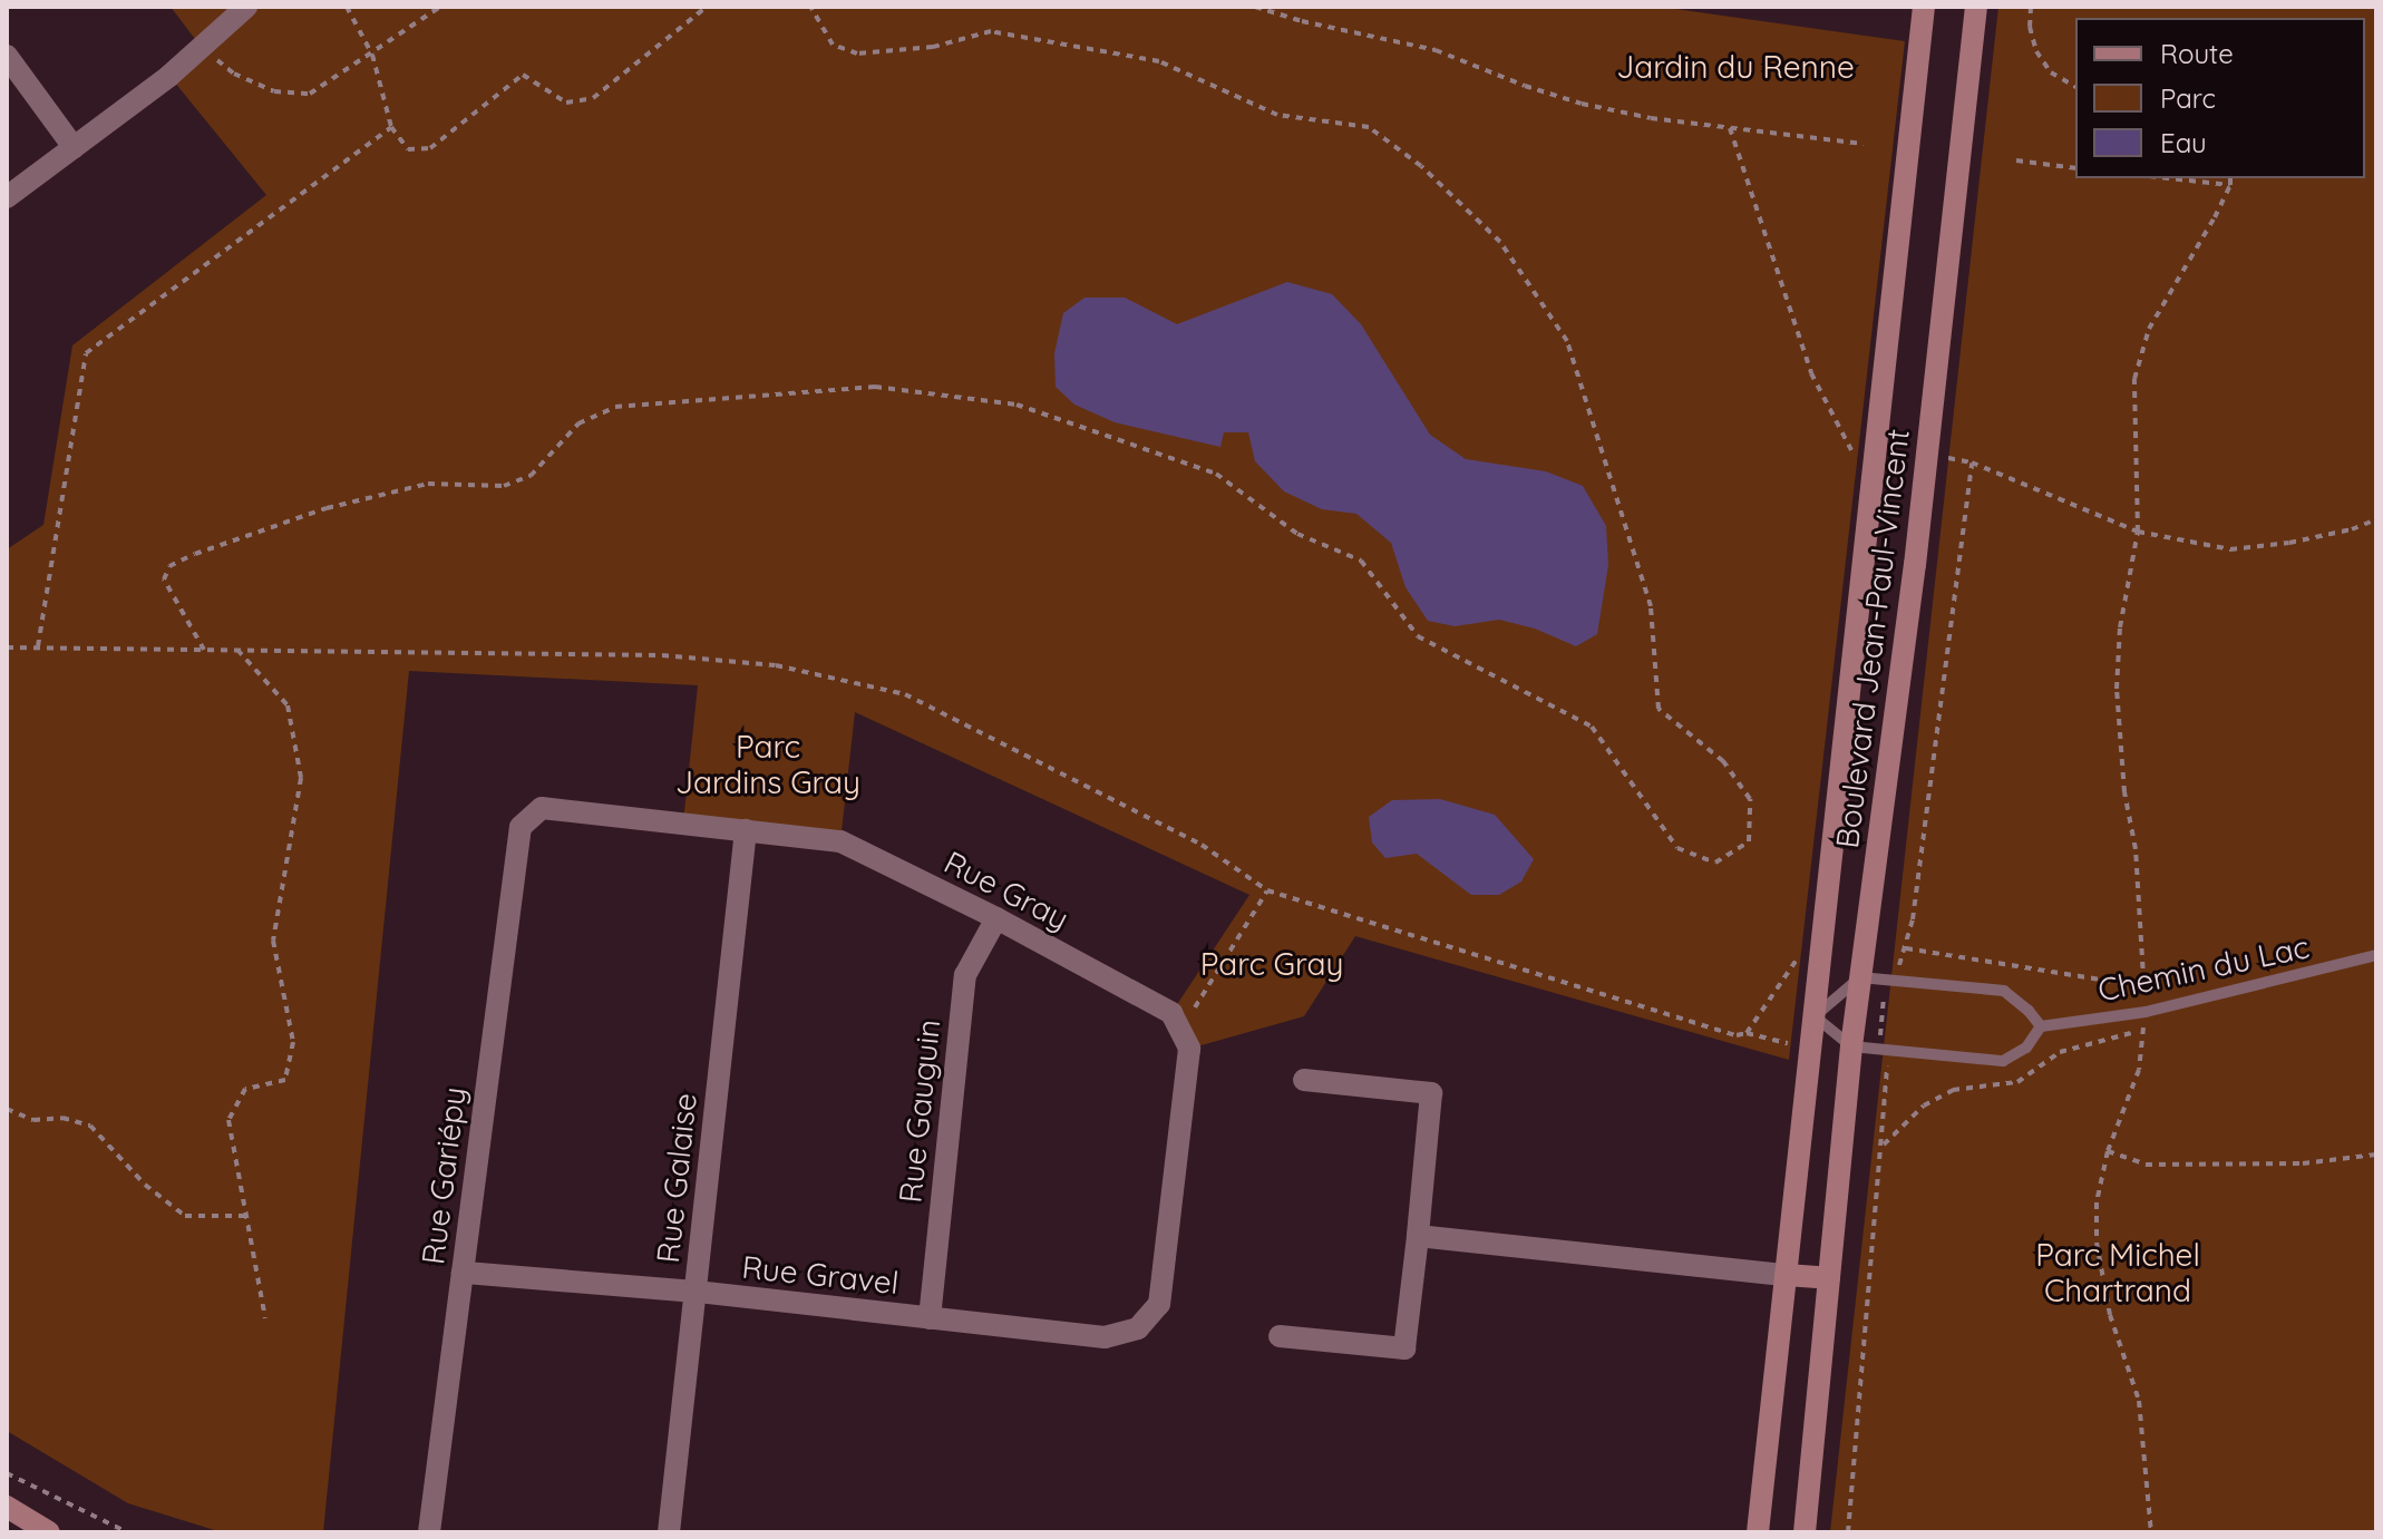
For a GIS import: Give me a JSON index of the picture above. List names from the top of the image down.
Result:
{
  "streets": {
    "street": [
      "Boulevard Jean-Paul-Vincent",
      "Rue Gray",
      "Rue Gauguin",
      "Rue Gariépy",
      "Rue Galaise",
      "Rue Gravel"
    ],
    "lane": ["Chemin du Lac"]
  },
  "crossings": [
    ["Rue Gray", "Rue Gauguin"],
    ["Rue Gray", "Rue Gariépy"],
    ["Rue Gray", "Rue Galaise"],
    ["Rue Gray", "Rue Gravel"],
    ["Rue Gauguin", "Rue Gravel"],
    ["Rue Gariépy", "Rue Gravel"],
    ["Rue Galaise", "Rue Gravel"]
  ],
  "parks": [
    "Jardin du Renne",
    "Parc Jardins Gray",
    "Parc Gray",
    "Parc Michel Chartrand"
  ],
  "legend": ["Route", "Parc", "Eau"]
}
